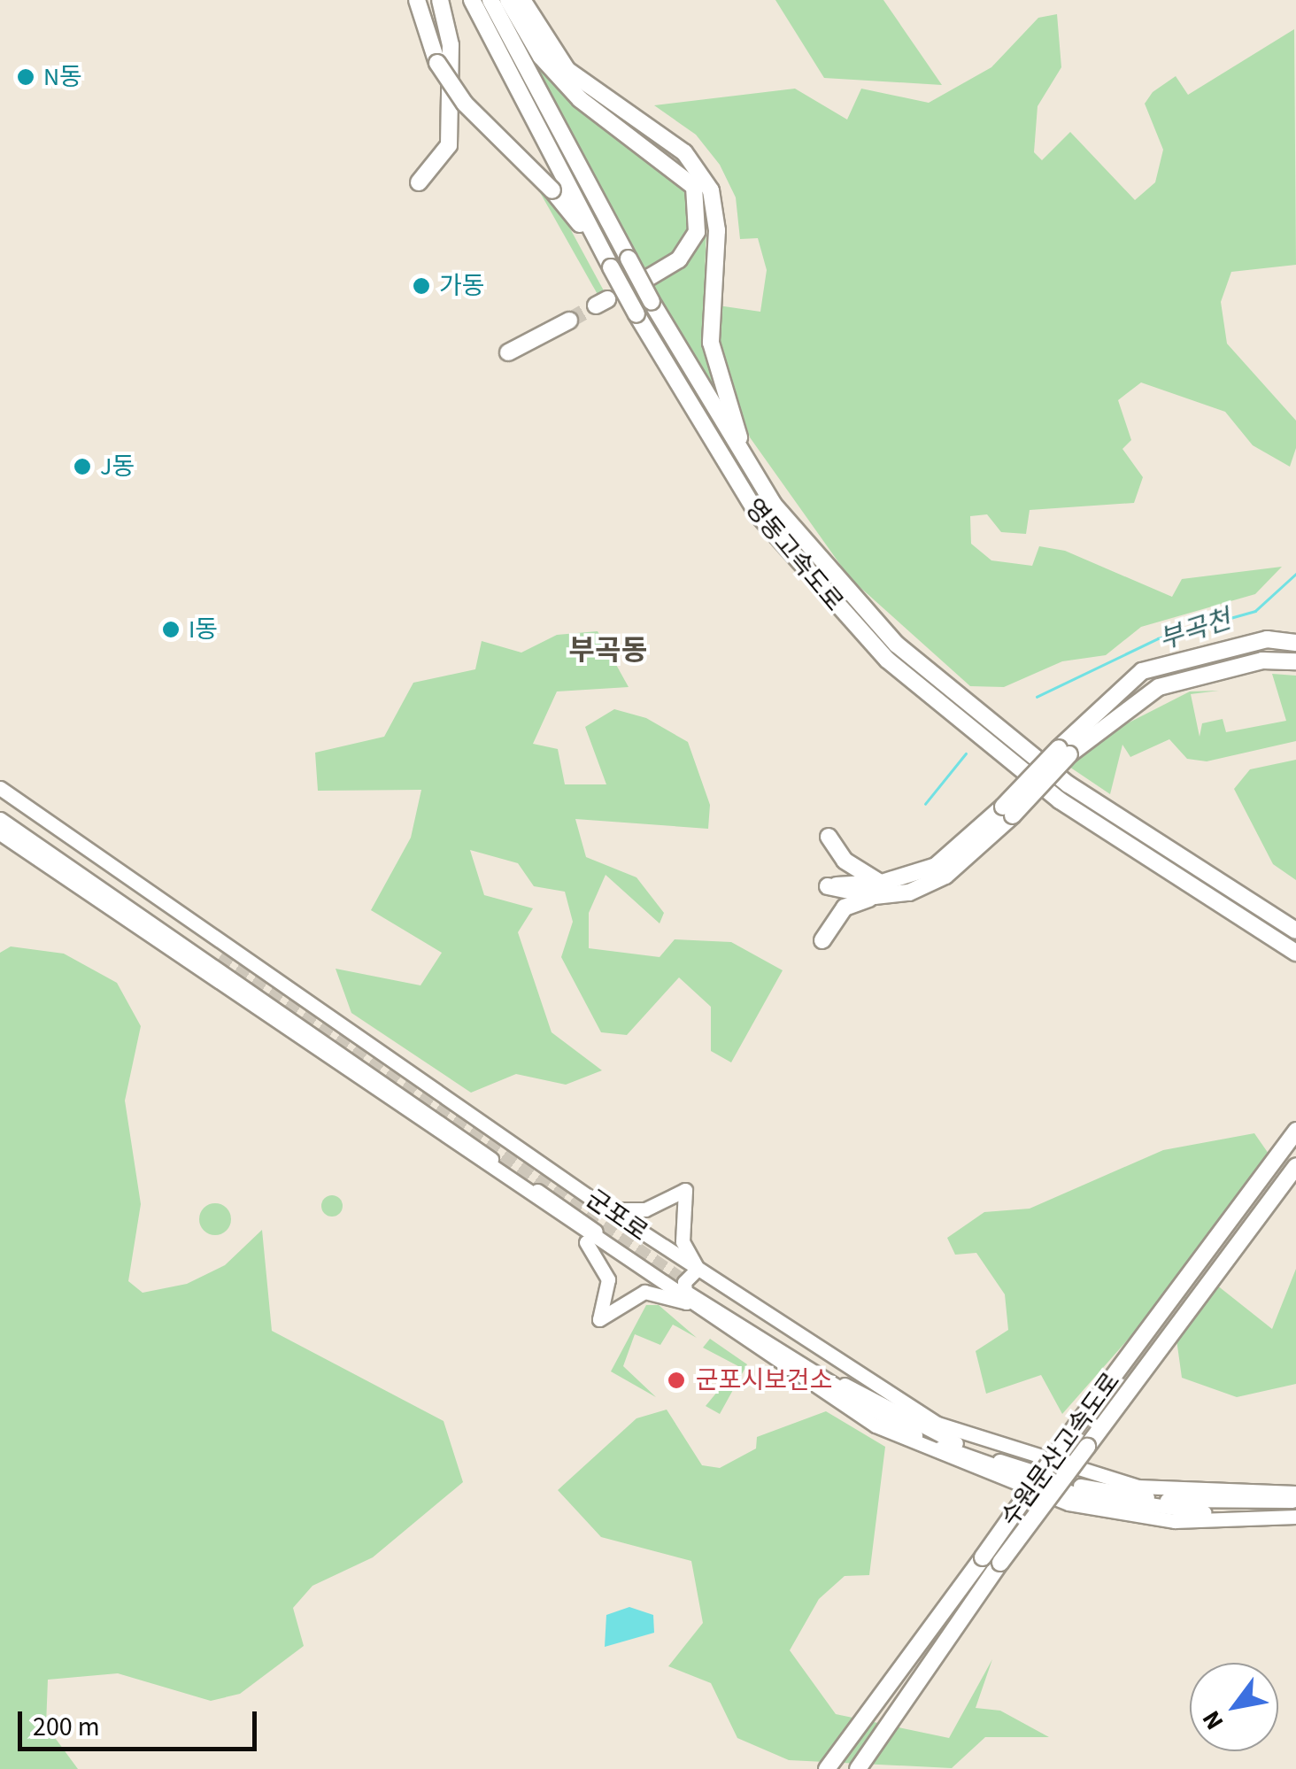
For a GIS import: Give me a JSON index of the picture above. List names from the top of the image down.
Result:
{
  "streets": {
    "highway": ["영동고속도로", "수원문산고속도로"],
    "main road": ["군포로"]
  },
  "districts": ["부곡동"],
  "water": ["부곡천"],
  "places": [
    "N동",
    "가동",
    "J동",
    "I동",
    "군포시보건소"
  ],
  "scale_bar": "200 m",
  "north": "bottom left"
}
